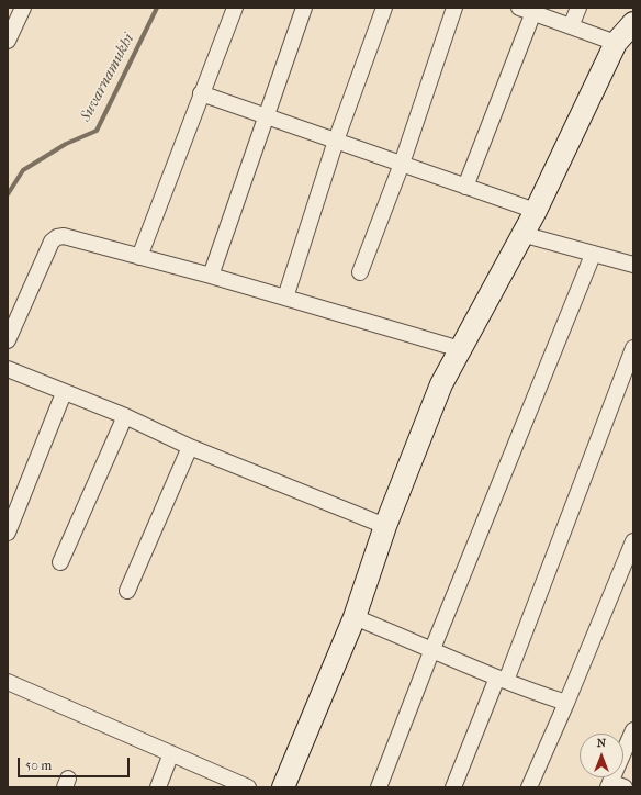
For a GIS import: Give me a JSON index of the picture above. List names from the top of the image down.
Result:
{
  "water": ["Suvarnamukhi"],
  "scale_bar": "50 m",
  "north": "top"
}
